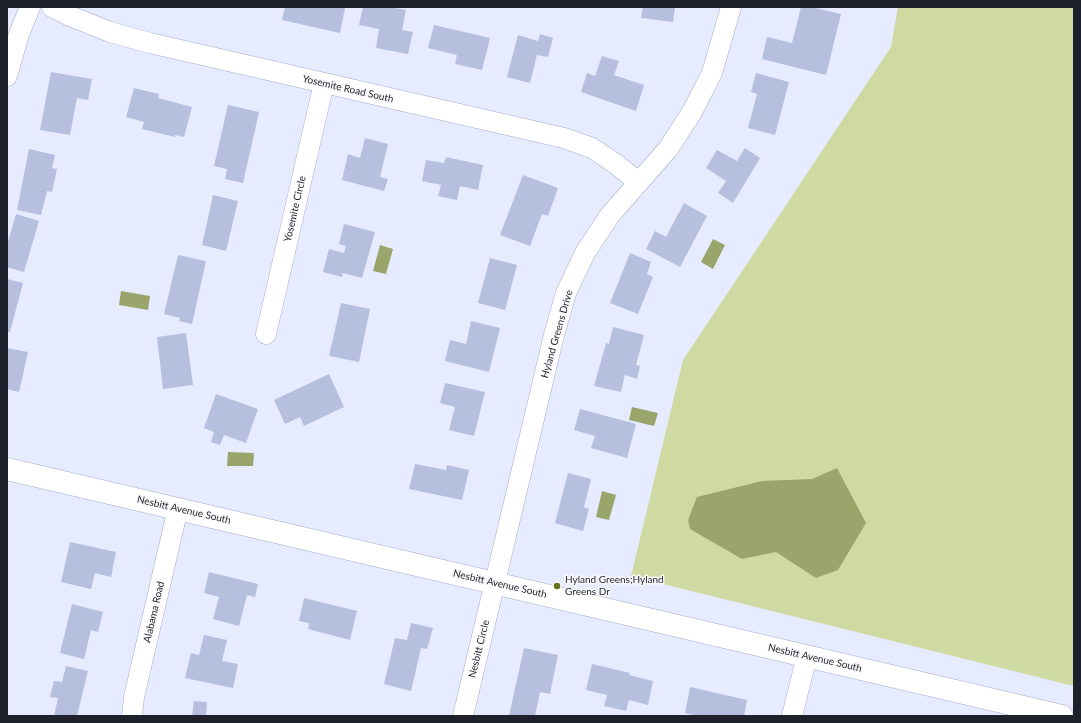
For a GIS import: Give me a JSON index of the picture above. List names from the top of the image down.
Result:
{
  "streets": {
    "street": [
      "Yosemite Road South",
      "Yosemite Circle",
      "Hyland Greens Drive",
      "Nesbitt Avenue South",
      "Alabama Road",
      "Nesbitt Circle"
    ]
  },
  "crossings": [
    ["Yosemite Road South", "Yosemite Circle"],
    ["Yosemite Road South", "Hyland Greens Drive"],
    ["Hyland Greens Drive", "Nesbitt Avenue South"],
    ["Hyland Greens Drive", "Nesbitt Circle"],
    ["Nesbitt Avenue South", "Alabama Road"],
    ["Nesbitt Avenue South", "Nesbitt Circle"]
  ],
  "places": ["Hyland Greens;Hyland Greens Dr"]
}
